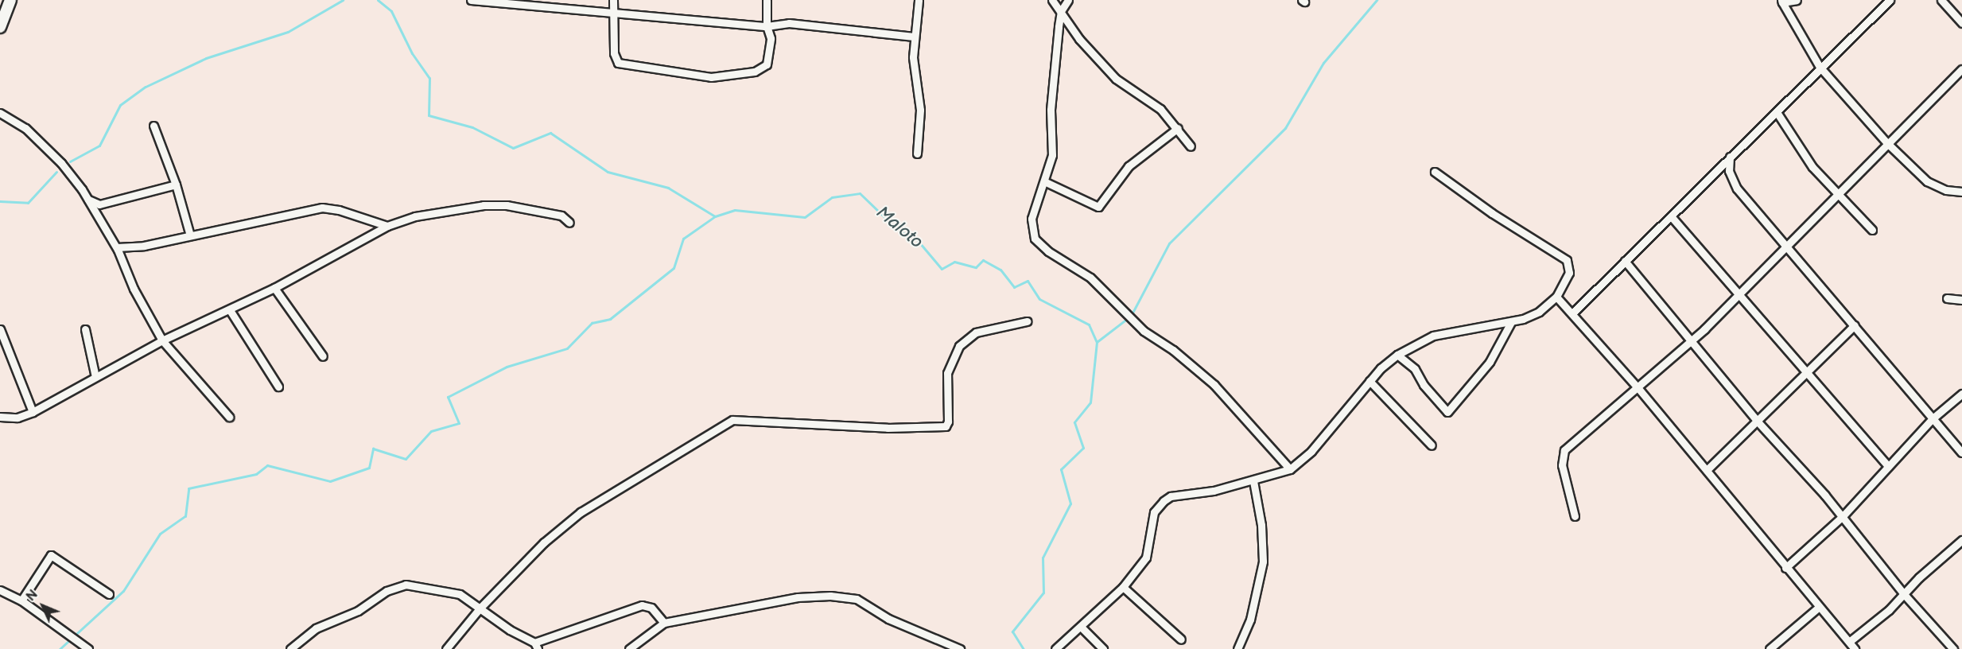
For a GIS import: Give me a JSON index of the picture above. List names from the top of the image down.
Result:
{
  "water": ["Maloto"],
  "north": "top left"
}
